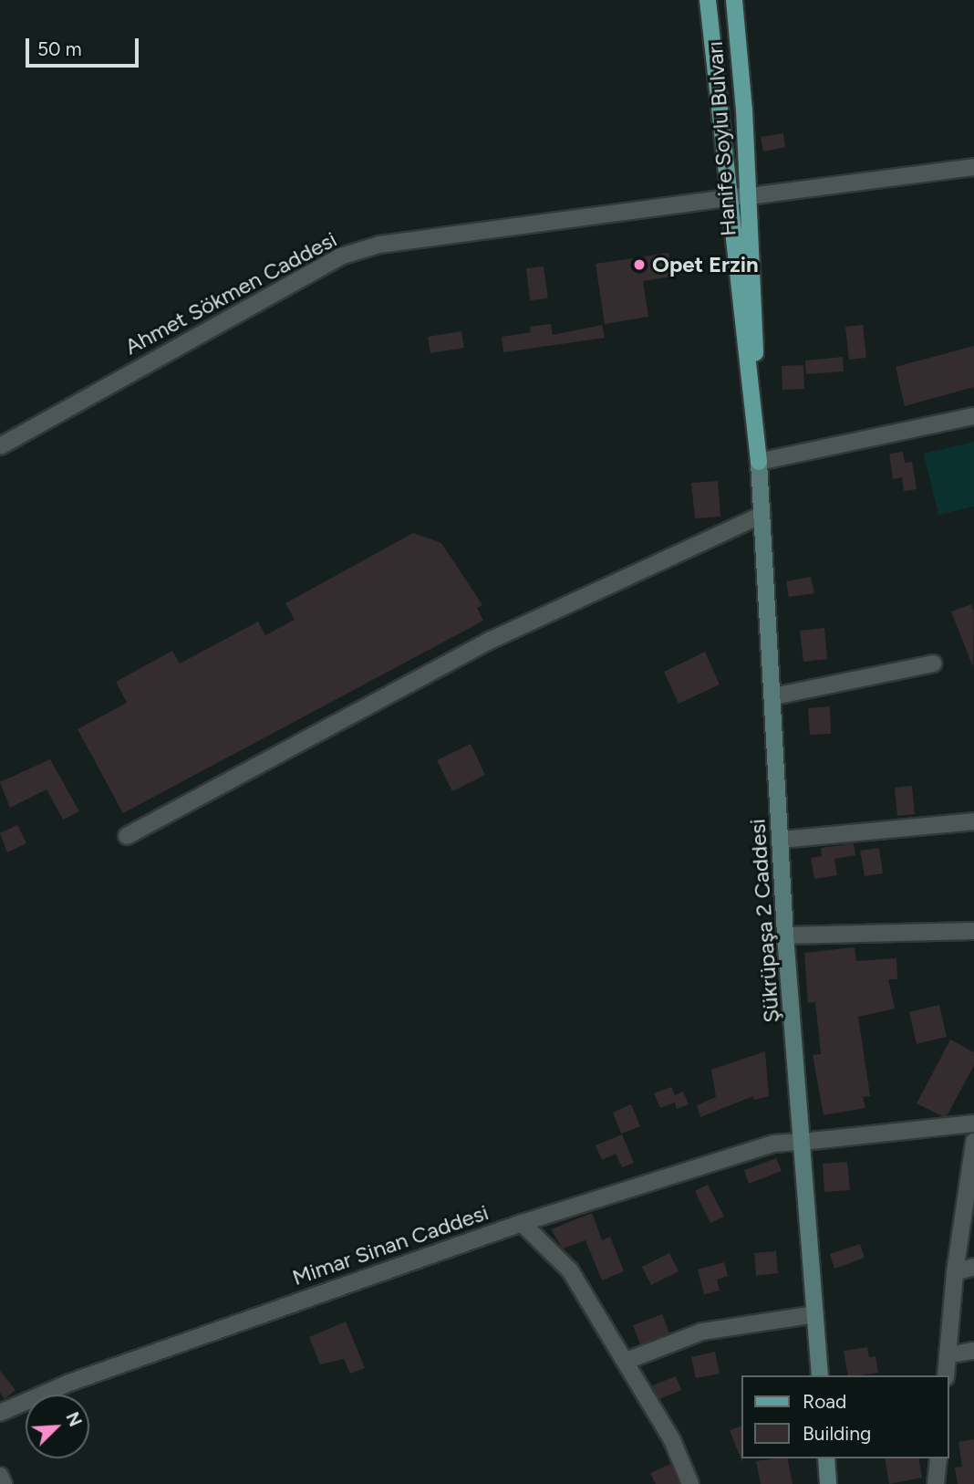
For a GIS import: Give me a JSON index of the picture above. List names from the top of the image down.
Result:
{
  "streets": {
    "main road": ["Hanife Soylu Bulvarı", "Şükrüpaşa 2 Caddesi"],
    "street": ["Ahmet Sökmen Caddesi", "Mimar Sinan Caddesi"]
  },
  "crossings": [
    ["Hanife Soylu Bulvarı", "Ahmet Sökmen Caddesi"],
    ["Hanife Soylu Bulvarı", "Şükrüpaşa 2 Caddesi"],
    ["Şükrüpaşa 2 Caddesi", "Mimar Sinan Caddesi"]
  ],
  "places": ["Opet Erzin"],
  "legend": ["Road", "Building"],
  "scale_bar": "50 m",
  "north": "top right"
}
